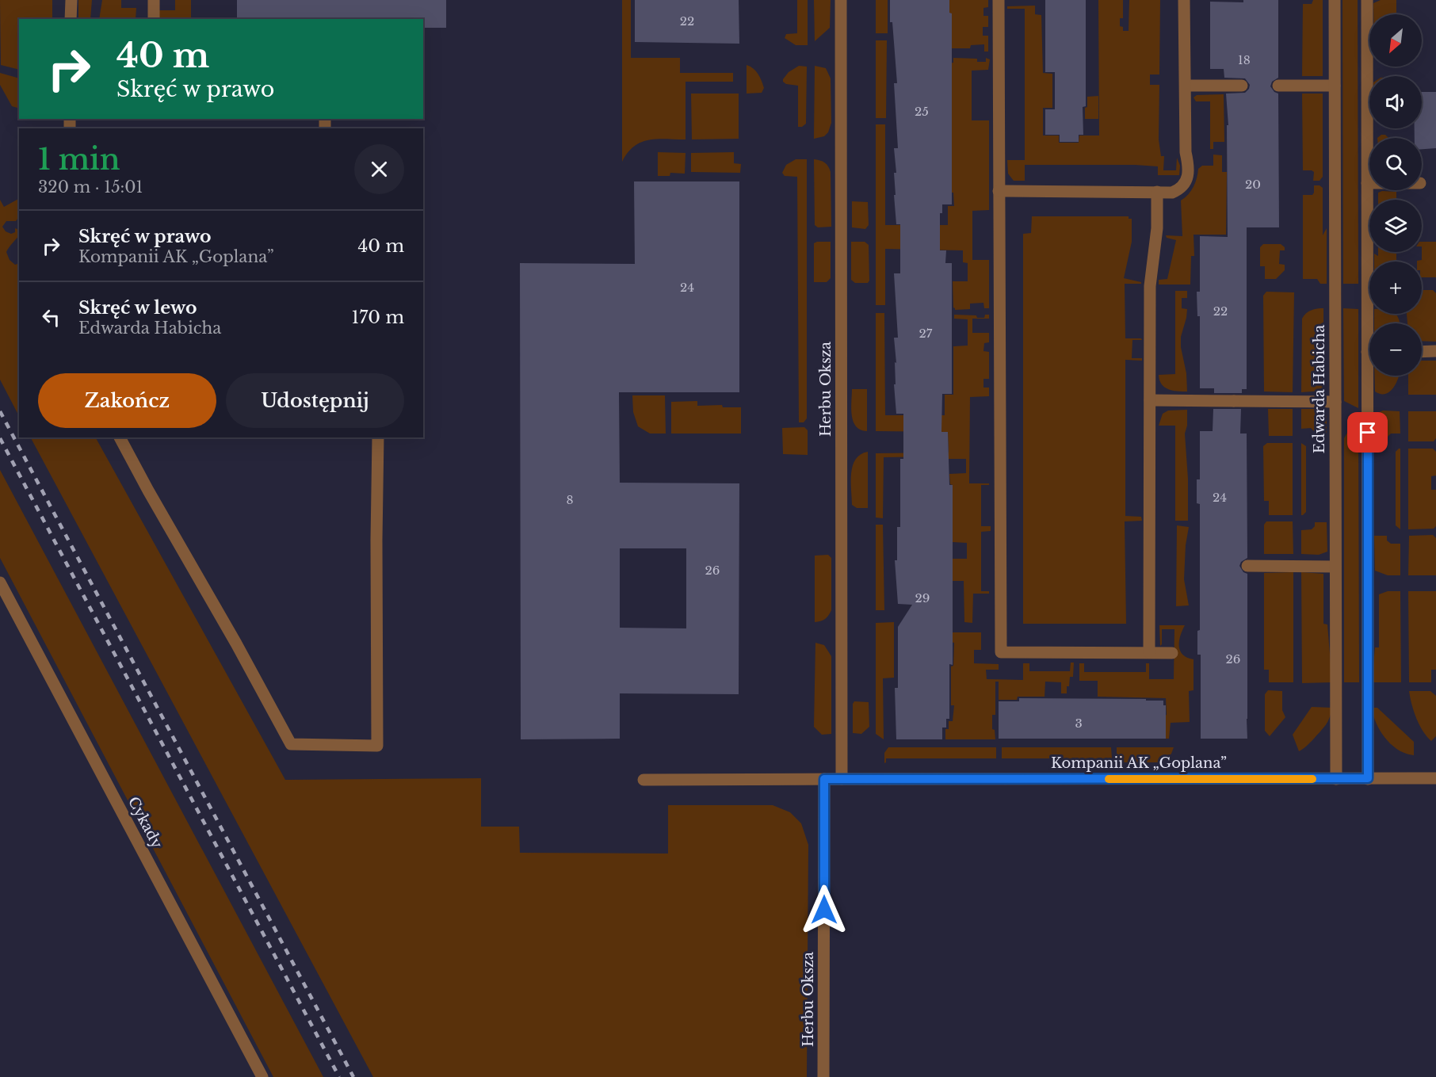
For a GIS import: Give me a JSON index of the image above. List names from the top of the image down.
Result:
{
  "streets": {
    "street": [
      "Herbu Oksza",
      "Edwarda Habicha",
      "Kompanii AK „Goplana”",
      "Cykady"
    ]
  },
  "crossings": [
    ["Herbu Oksza", "Kompanii AK „Goplana”"],
    ["Edwarda Habicha", "Kompanii AK „Goplana”"]
  ],
  "house_numbers": [
    "22",
    "18",
    "25",
    "20",
    "24",
    "22",
    "27",
    "24",
    "8",
    "26",
    "29",
    "26",
    "3"
  ],
  "north": "bottom left",
  "page": {
    "map_buttons": ["+", "−"],
    "turn": ["40 m", "Skręć w prawo"],
    "heading": ["1 min", "320 m · 15:01"],
    "list": [
      {
        "name": "Skręć w prawo",
        "note": "Kompanii AK „Goplana”",
        "value": "40 m"
      },
      {
        "name": "Skręć w lewo",
        "note": "Edwarda Habicha",
        "value": "170 m"
      }
    ],
    "buttons": ["Zakończ", "Udostępnij"]
  }
}
